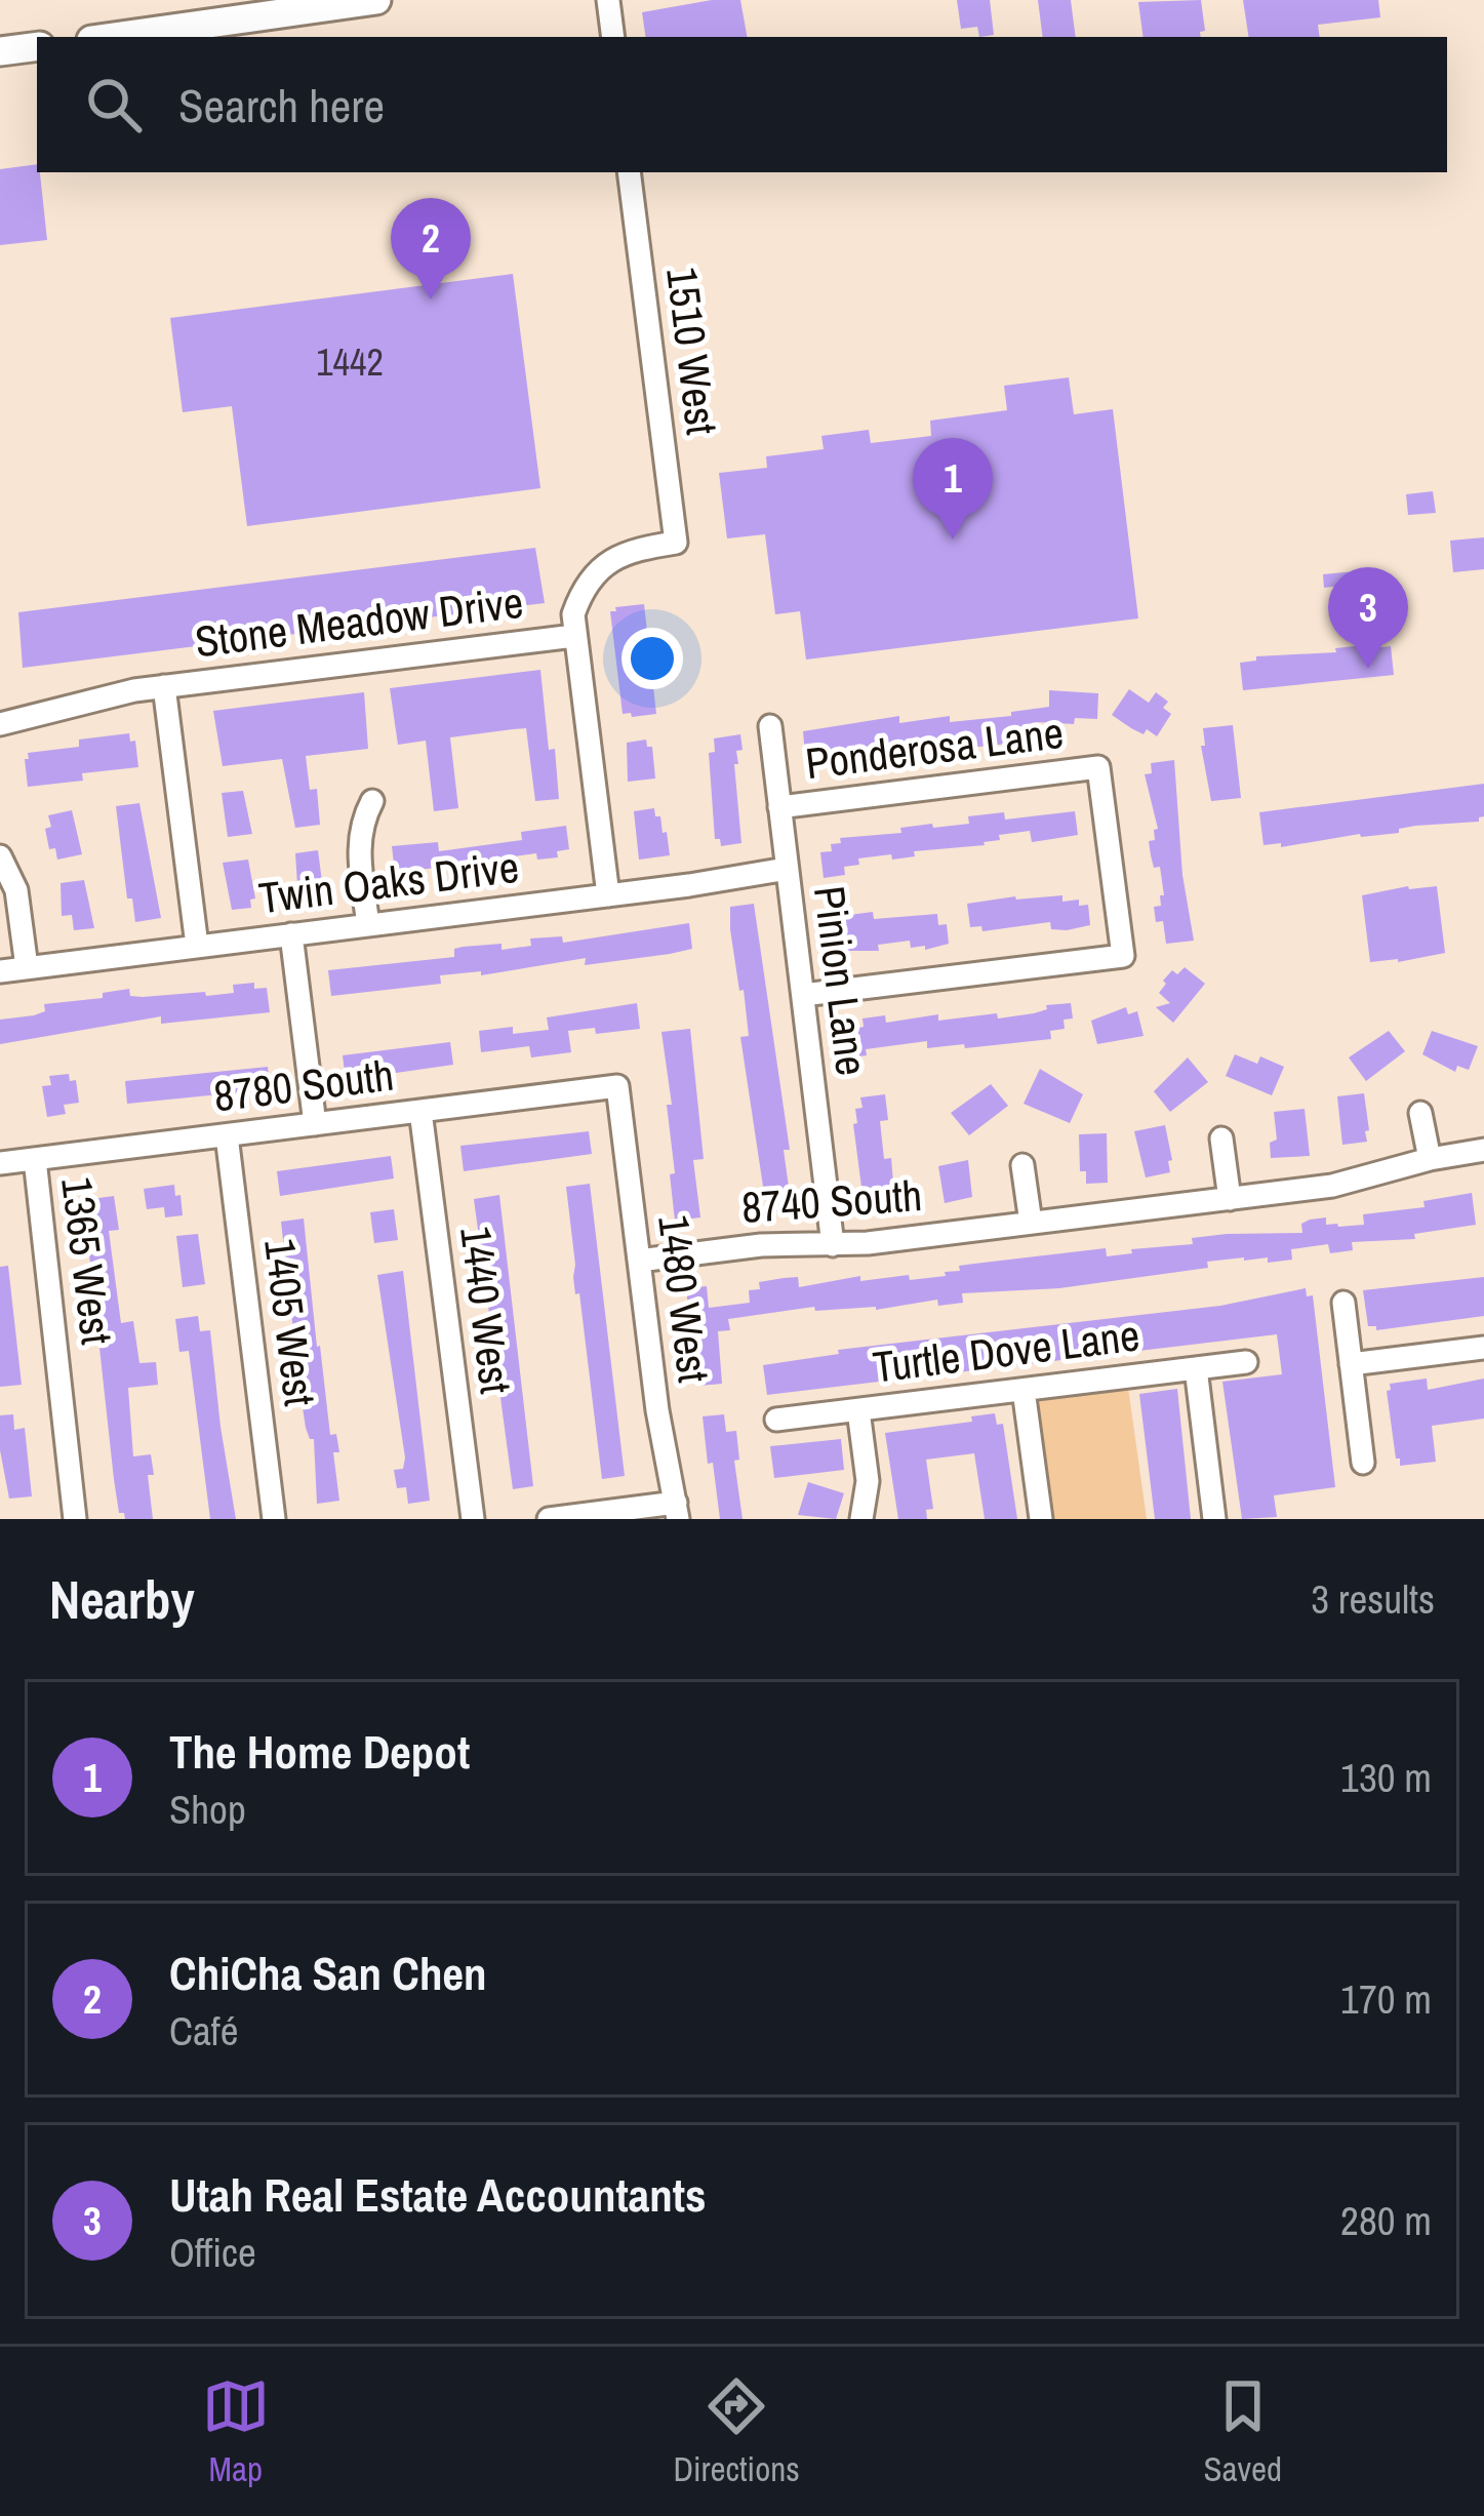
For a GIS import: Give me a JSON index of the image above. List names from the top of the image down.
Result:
{
  "streets": {
    "street": [
      "1510 West",
      "Stone Meadow Drive",
      "Ponderosa Lane",
      "Twin Oaks Drive",
      "Pinion Lane",
      "8780 South",
      "8740 South",
      "1365 West",
      "1480 West",
      "1440 West",
      "1405 West",
      "Turtle Dove Lane"
    ]
  },
  "crossings": [
    ["1510 West", "Stone Meadow Drive"],
    ["Ponderosa Lane", "Pinion Lane"],
    ["Twin Oaks Drive", "Pinion Lane"],
    ["Pinion Lane", "8740 South"],
    ["8780 South", "1365 West"],
    ["8780 South", "1480 West"],
    ["8780 South", "1440 West"],
    ["8780 South", "1405 West"],
    ["8740 South", "1480 West"]
  ],
  "house_numbers": ["1442"],
  "page": {
    "search": "Search here",
    "pins": ["2", "1", "3"],
    "heading": ["Nearby", "3 results"],
    "list": [
      {
        "mark": "1",
        "name": "The Home Depot",
        "note": "Shop",
        "value": "130 m"
      },
      {
        "mark": "2",
        "name": "ChiCha San Chen",
        "note": "Café",
        "value": "170 m"
      },
      {
        "mark": "3",
        "name": "Utah Real Estate Accountants",
        "note": "Office",
        "value": "280 m"
      }
    ],
    "nav": ["Map", "Directions", "Saved"]
  }
}
